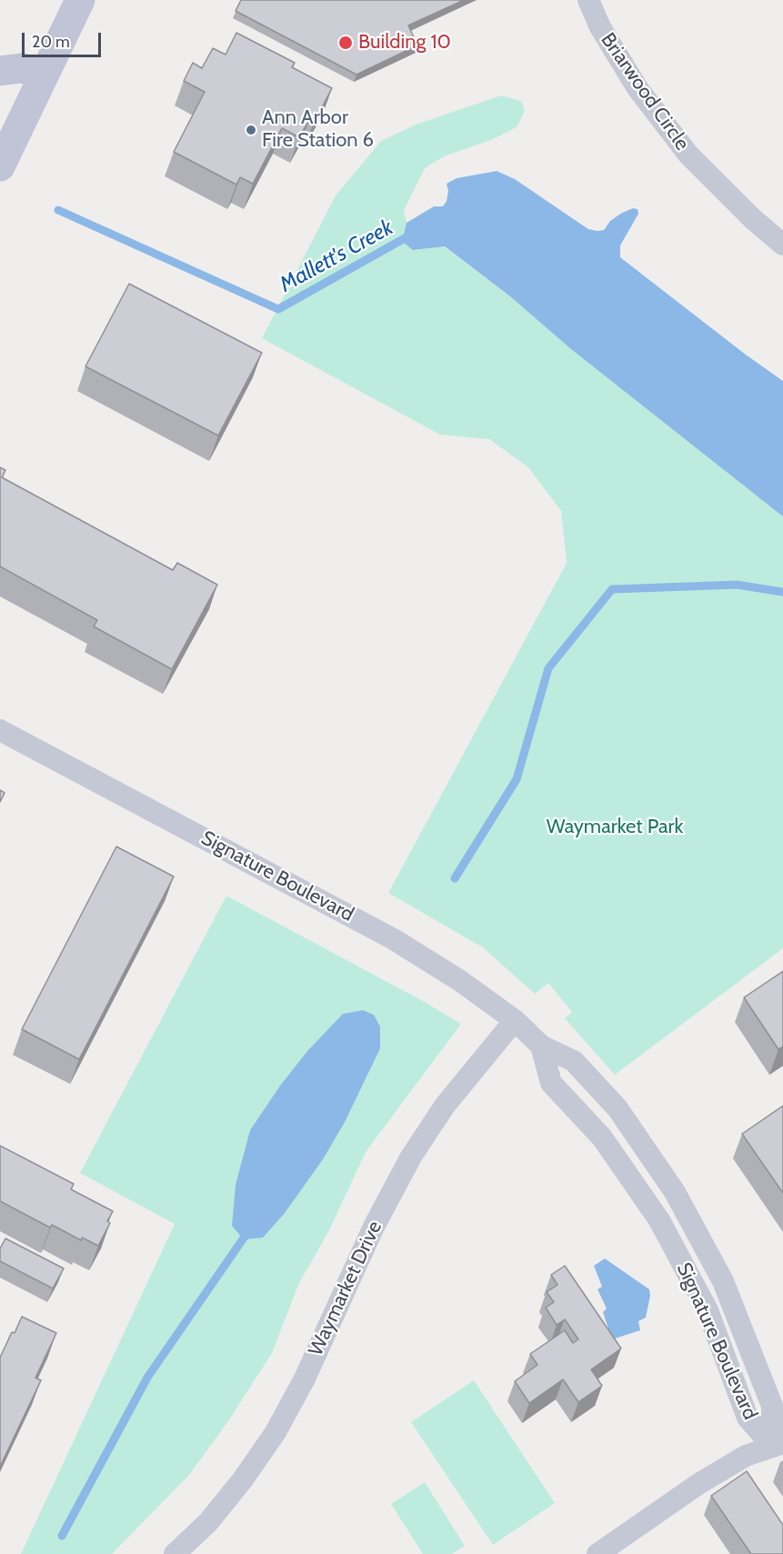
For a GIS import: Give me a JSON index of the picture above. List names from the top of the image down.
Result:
{
  "streets": {
    "street": ["Briarwood Circle", "Signature Boulevard", "Waymarket Drive"]
  },
  "crossings": [
    ["Signature Boulevard", "Waymarket Drive"]
  ],
  "water": ["Mallett's Creek"],
  "parks": ["Waymarket Park"],
  "places": ["Building 10", "Ann Arbor Fire Station 6"],
  "scale_bar": "20 m"
}
